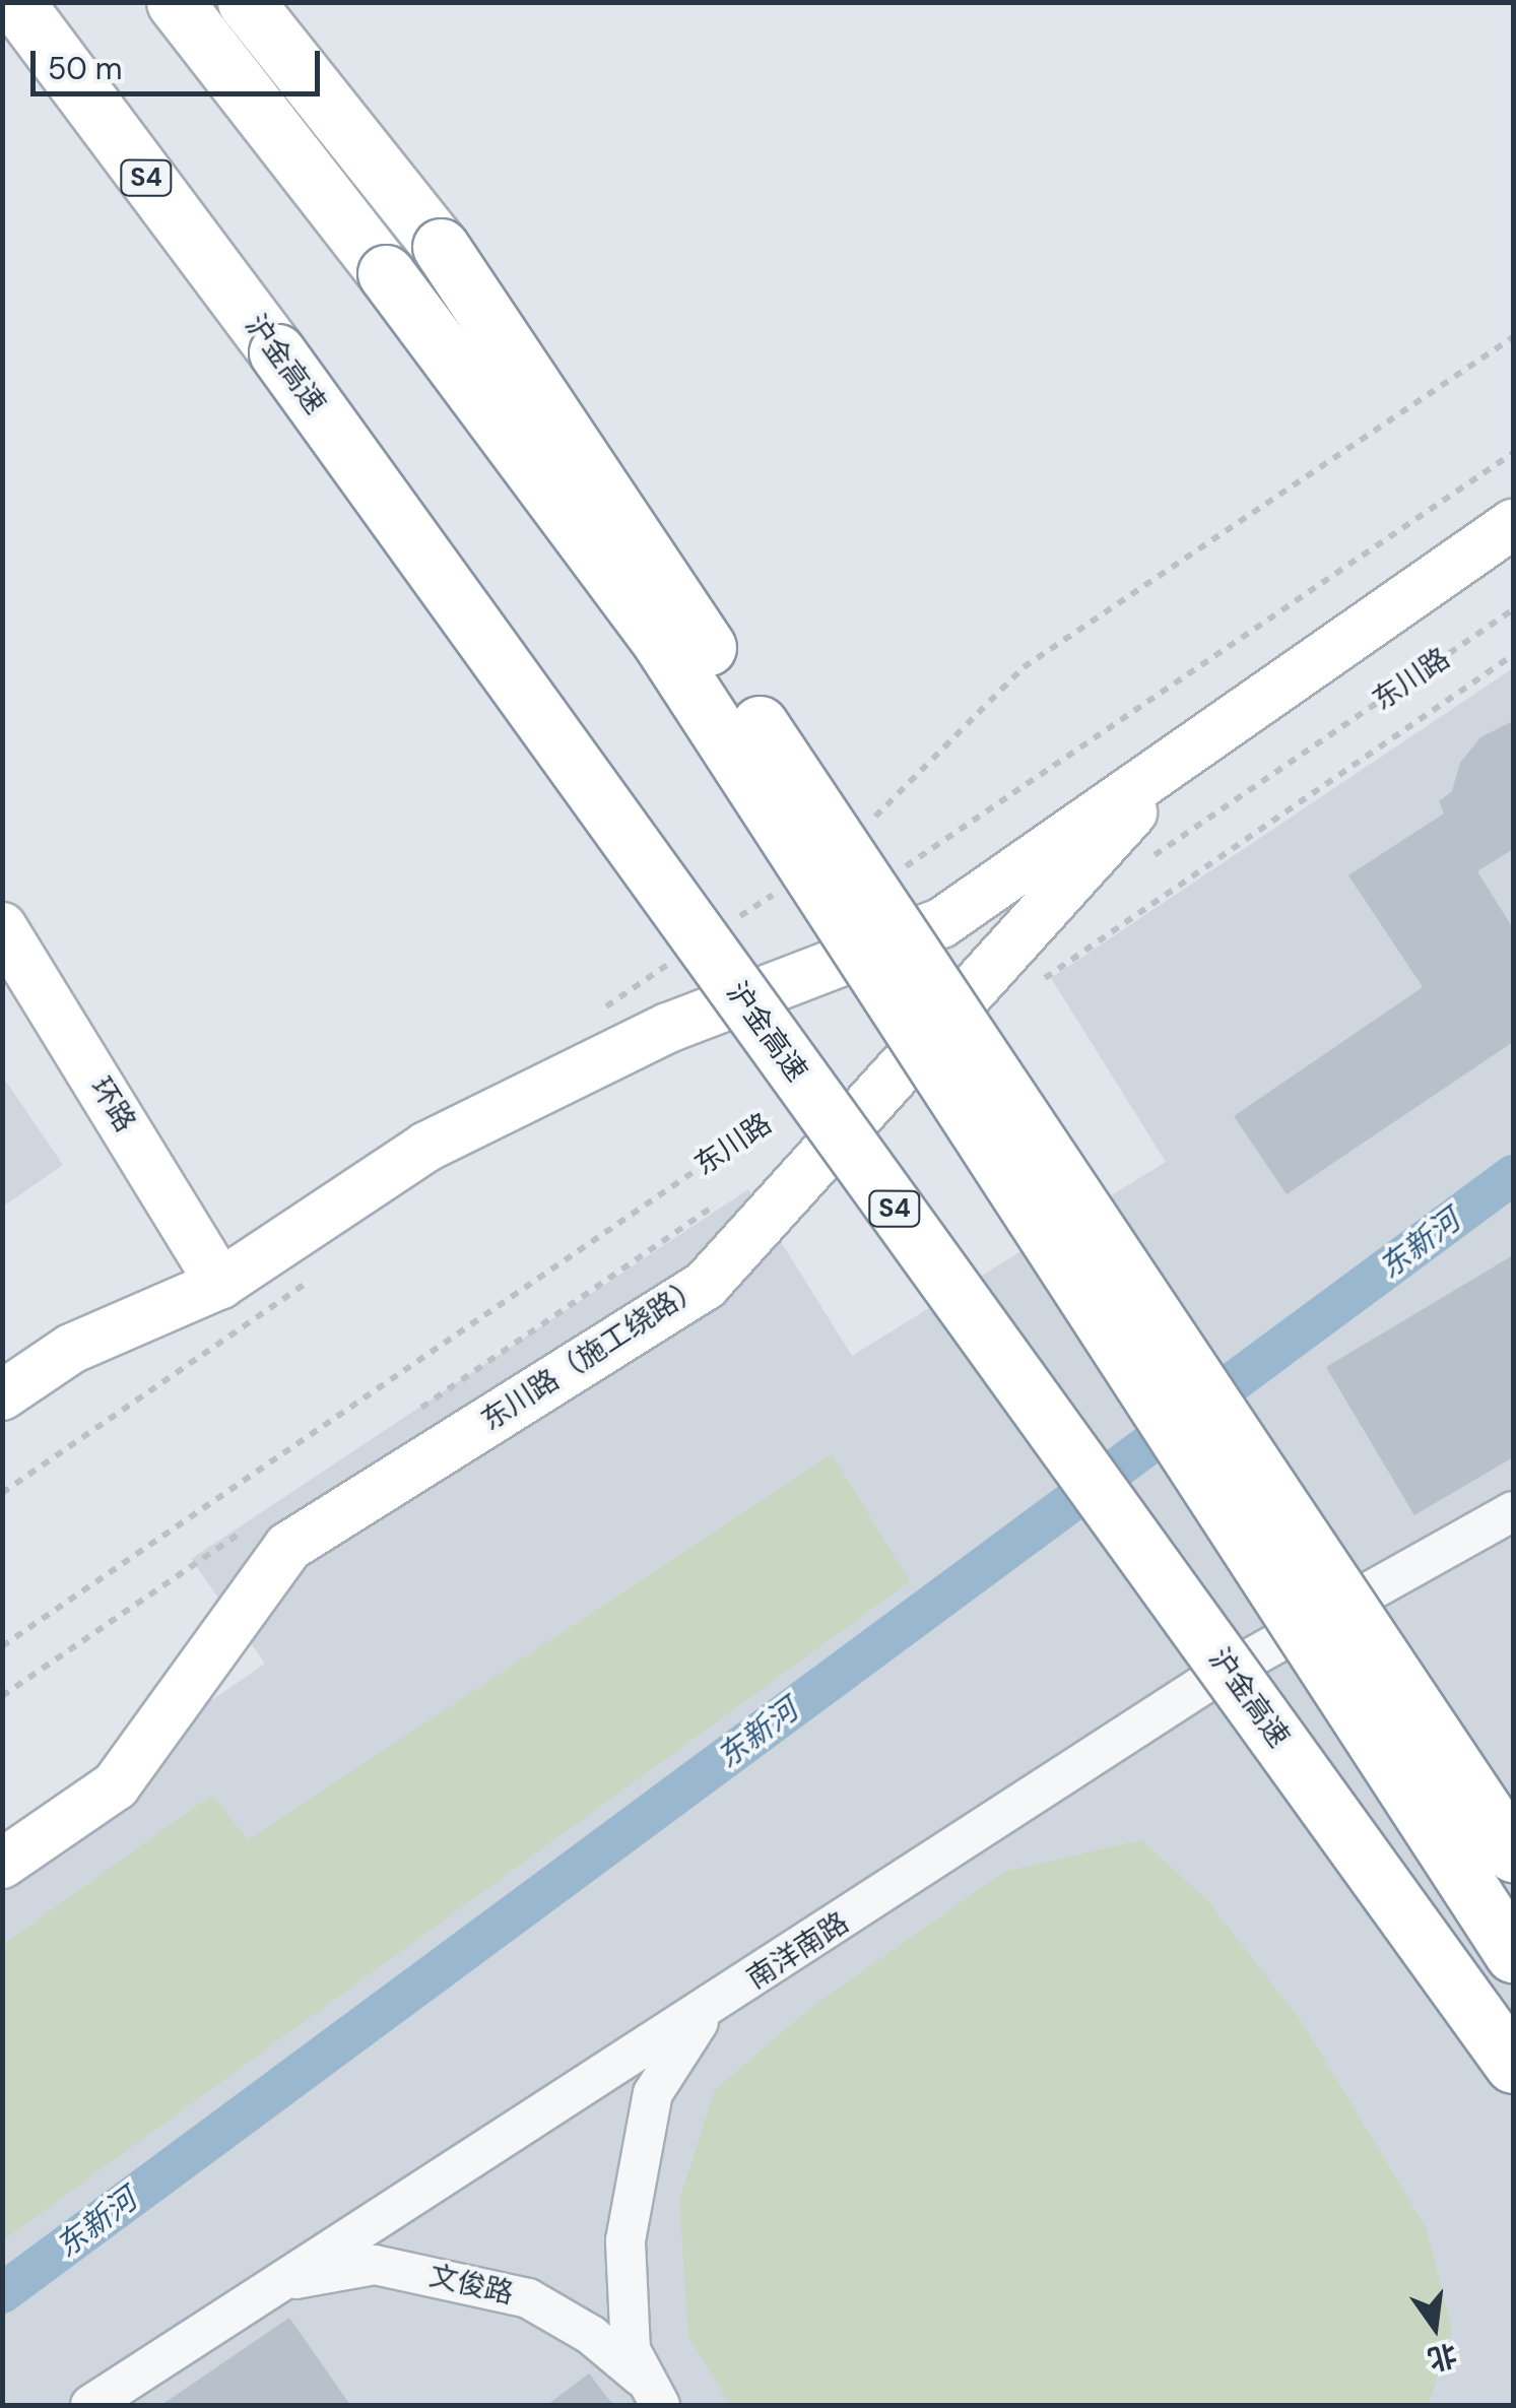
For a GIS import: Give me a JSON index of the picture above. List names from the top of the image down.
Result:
{
  "streets": {
    "highway": ["S4", "沪金高速"],
    "main road": ["环路", "东川路（施工绕路）"],
    "lane": ["南洋南路", "文俊路"],
    "path": ["东川路"]
  },
  "crossings": [
    ["南洋南路", "文俊路"]
  ],
  "water": ["东新河"],
  "scale_bar": "50 m",
  "north": "bottom"
}
